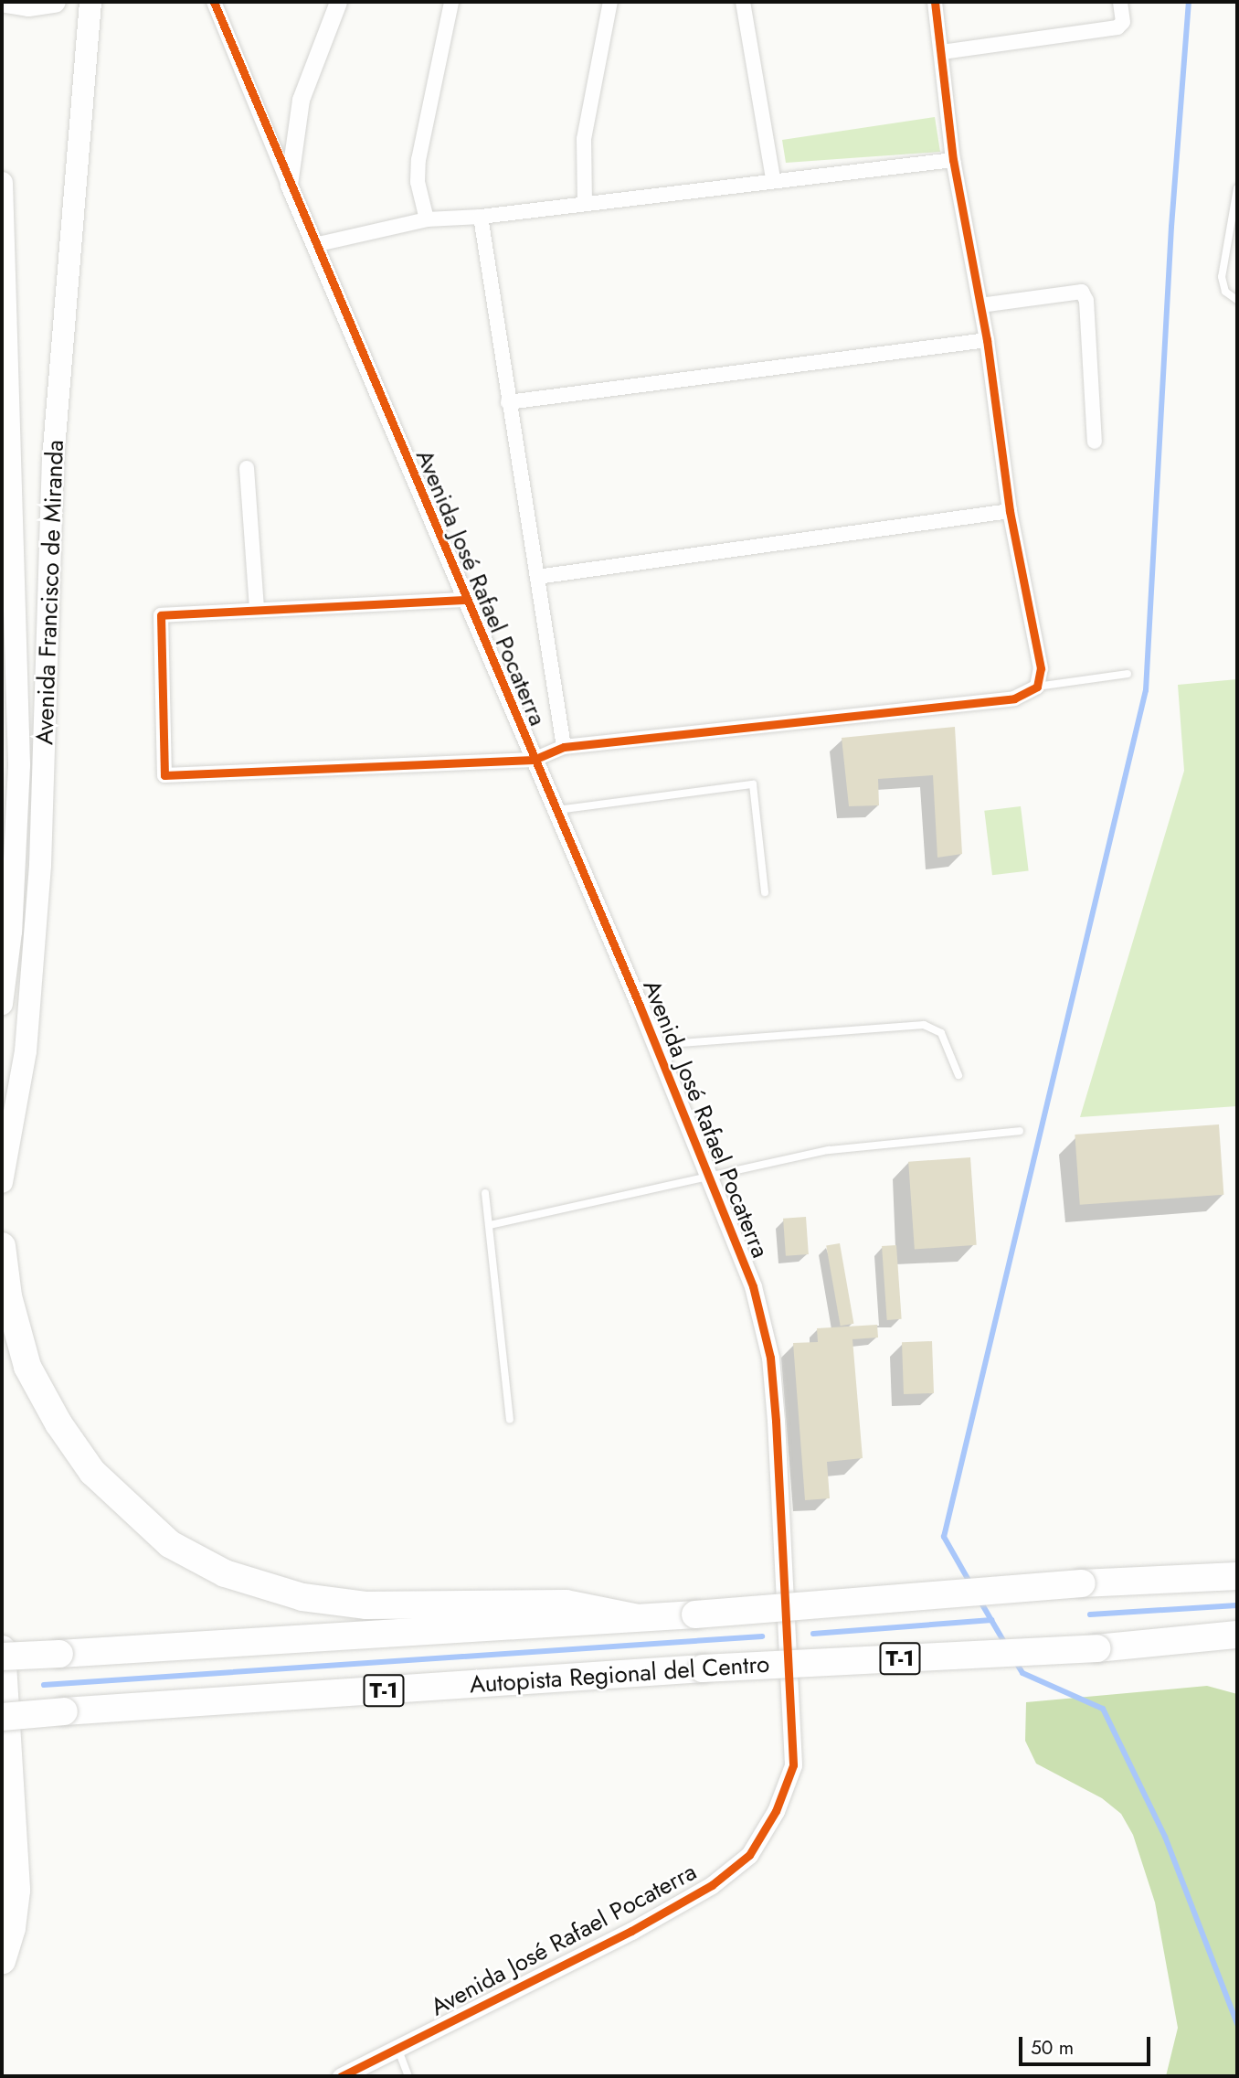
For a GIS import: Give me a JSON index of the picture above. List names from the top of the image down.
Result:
{
  "streets": {
    "highway": ["T-1", "Autopista Regional del Centro"],
    "main road": ["Avenida Francisco de Miranda"],
    "street": ["Avenida José Rafael Pocaterra"]
  },
  "scale_bar": "50 m"
}
